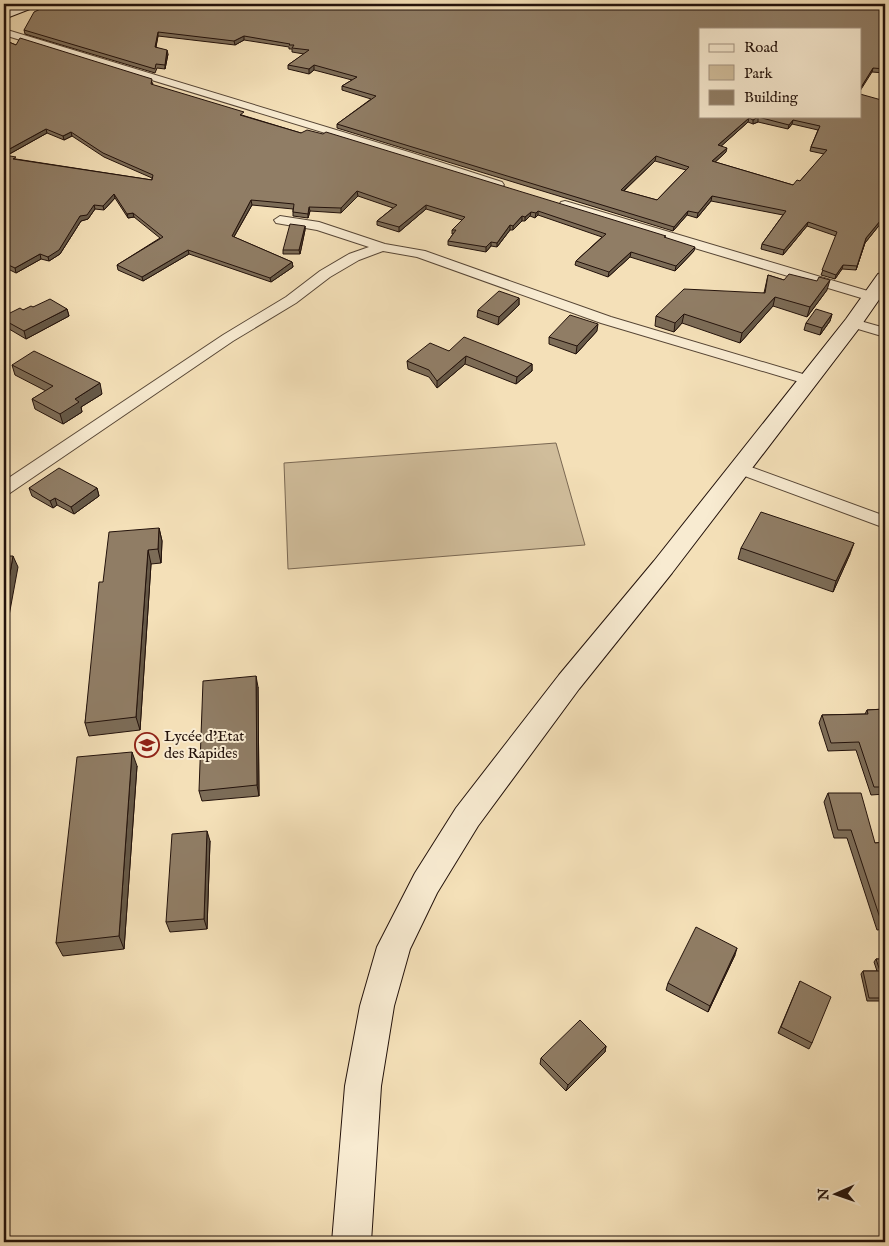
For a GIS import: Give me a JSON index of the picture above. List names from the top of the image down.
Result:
{
  "places": {
    "school or university": ["Lycée d'Etat des Rapides"]
  },
  "legend": ["Road", "Park", "Building"],
  "north": "left"
}
